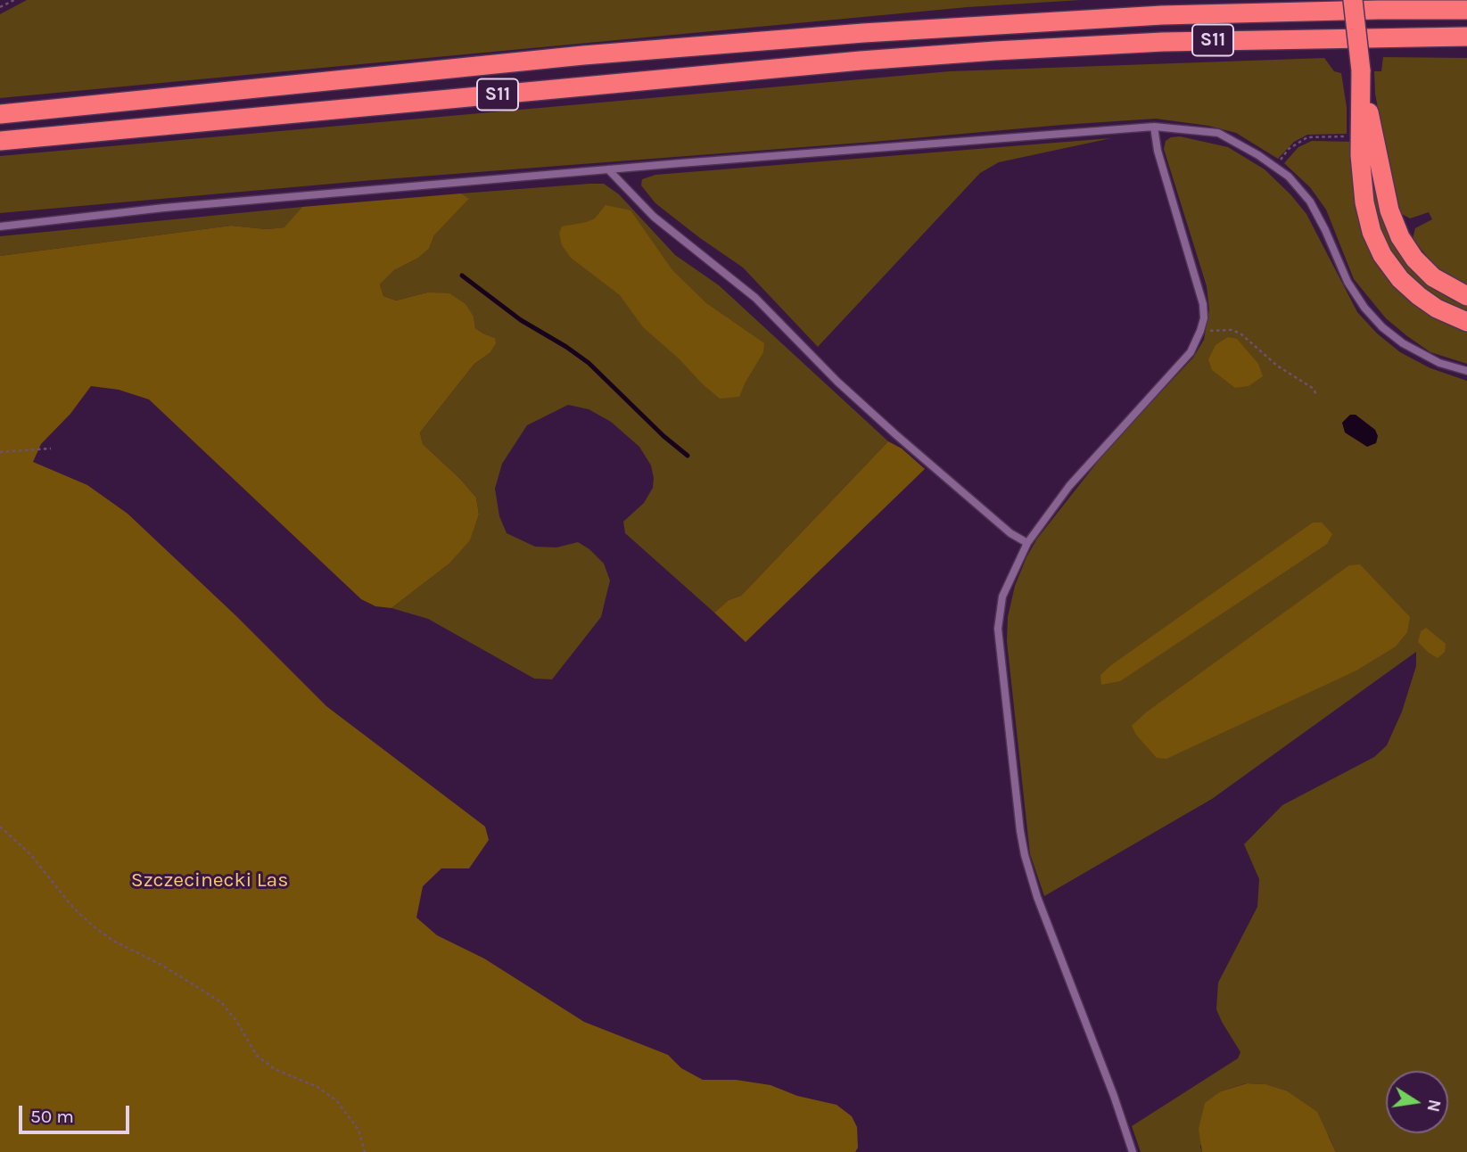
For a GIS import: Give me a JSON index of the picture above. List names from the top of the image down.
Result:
{
  "streets": {
    "highway": ["S11"]
  },
  "parks": ["Szczecinecki Las"],
  "scale_bar": "50 m",
  "north": "right"
}
